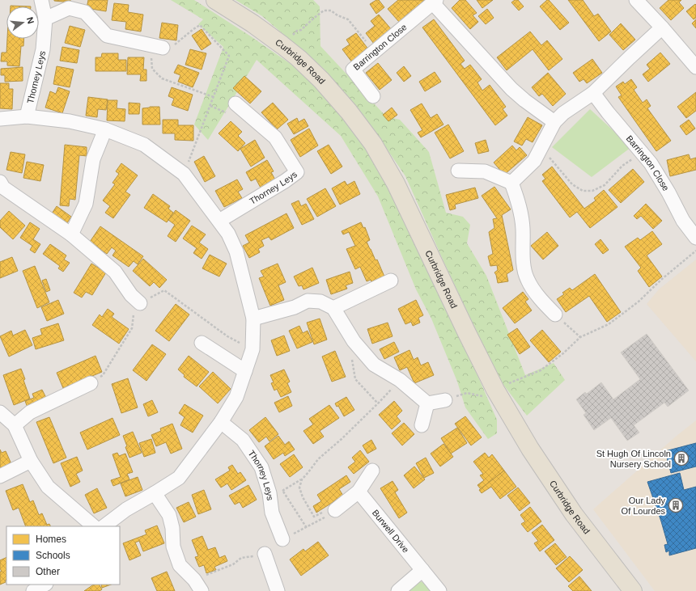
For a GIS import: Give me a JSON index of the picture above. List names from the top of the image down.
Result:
{
  "streets": {
    "main road": ["Curbridge Road"],
    "street": ["Barrington Close", "Thorney Leys", "Burwell Drive"]
  },
  "places": {
    "building": ["St Hugh Of Lincoln Nursery School", "Our Lady Of Lourdes"]
  },
  "legend": ["Homes", "Schools", "Other"],
  "north": "right"
}
